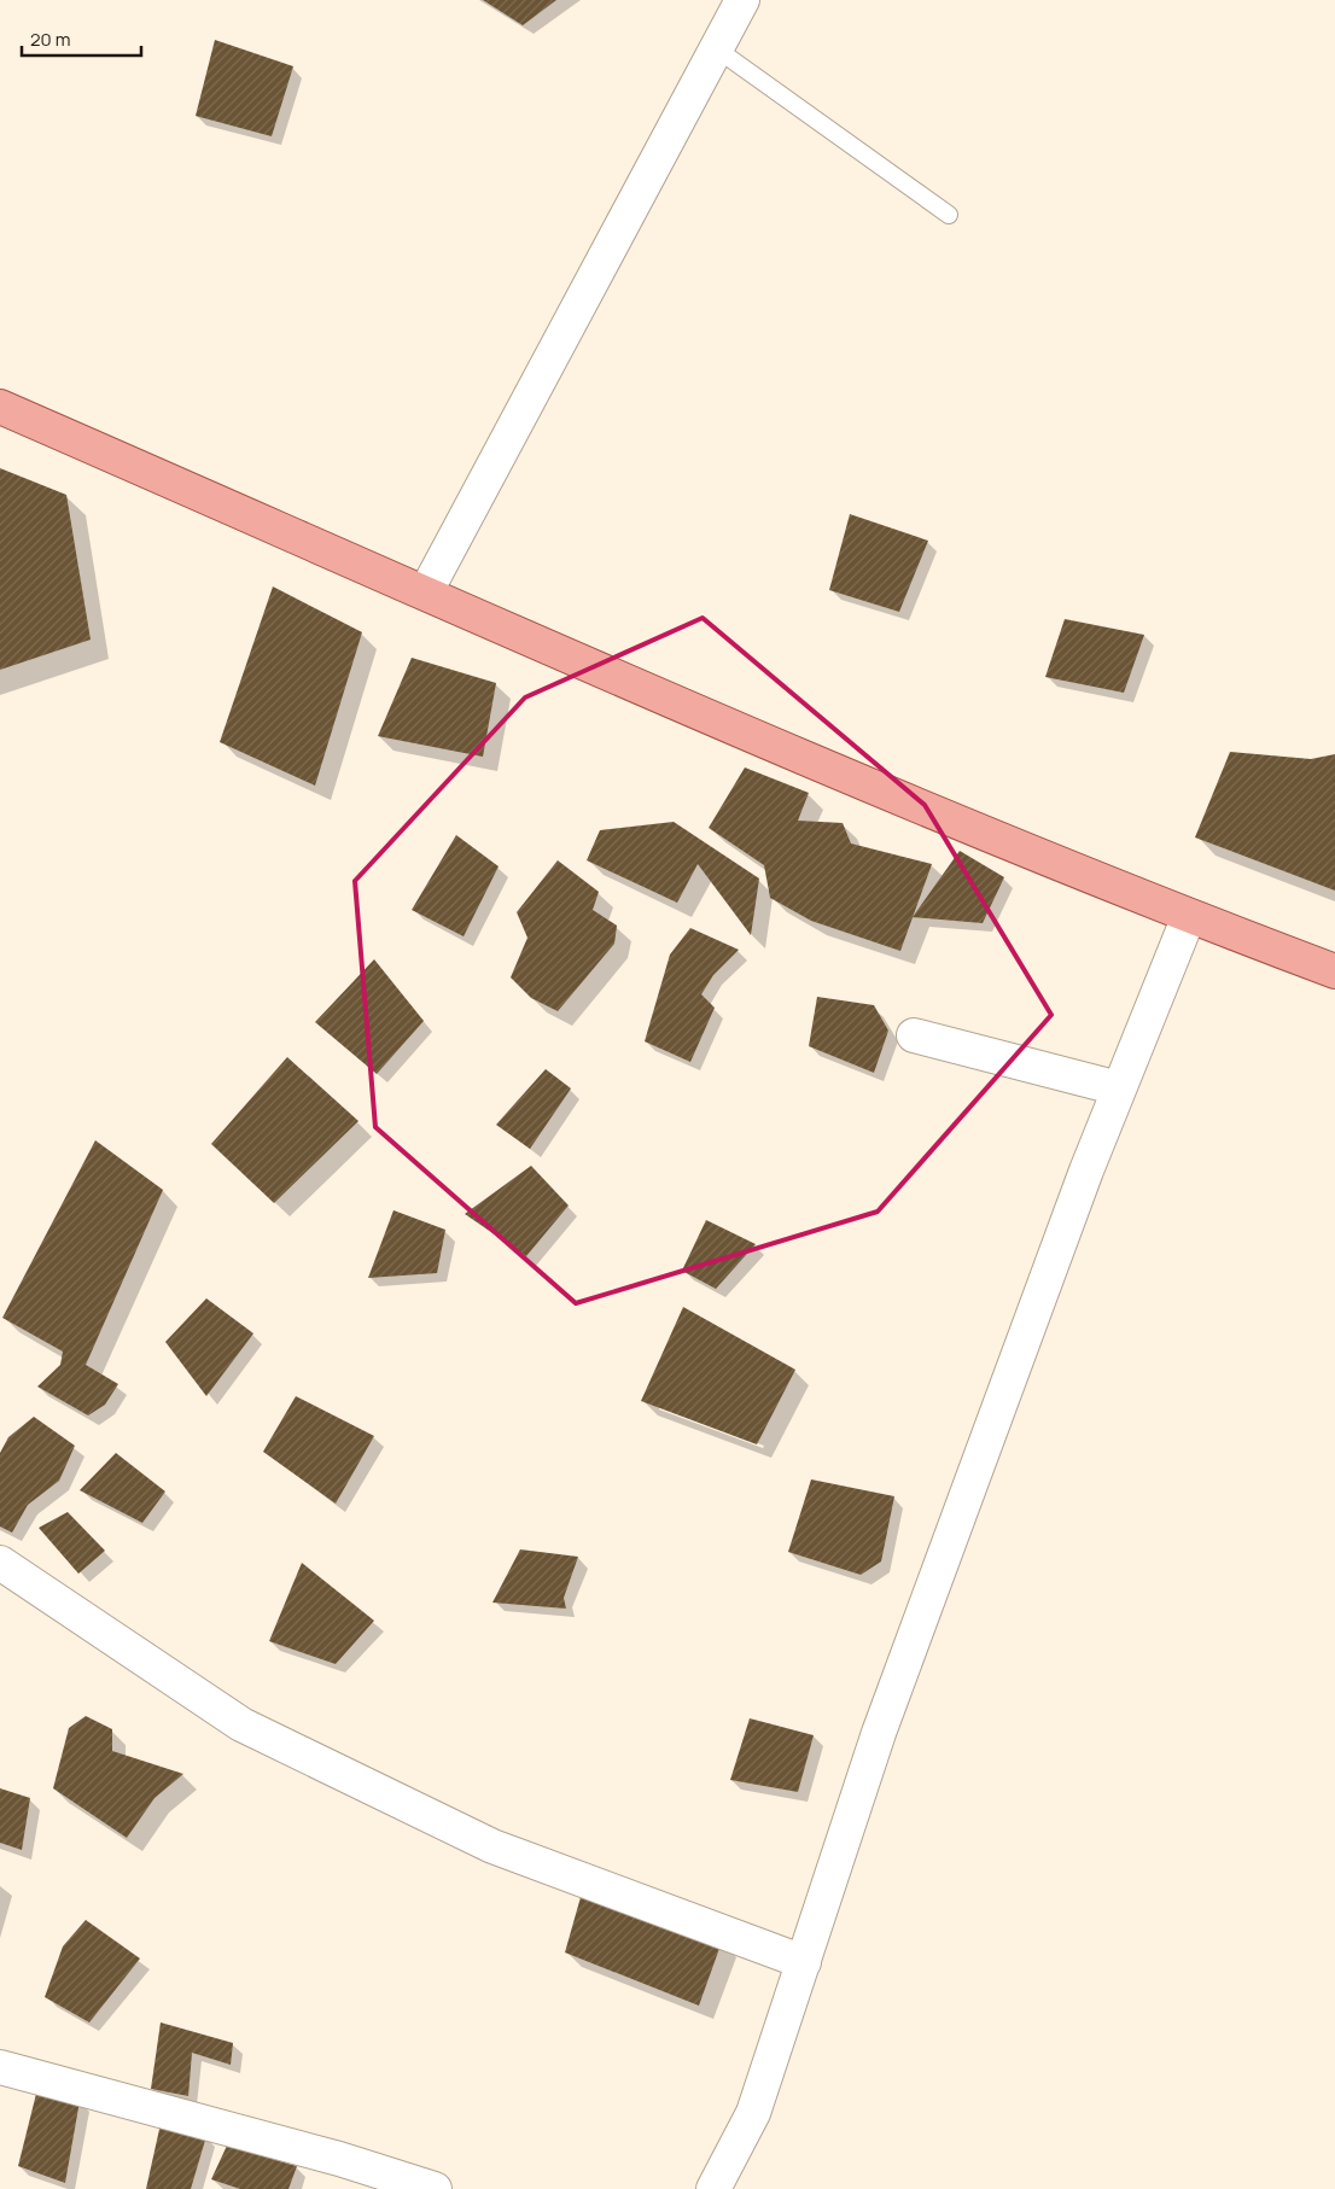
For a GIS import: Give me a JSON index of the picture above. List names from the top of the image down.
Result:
{
  "scale_bar": "20 m"
}
